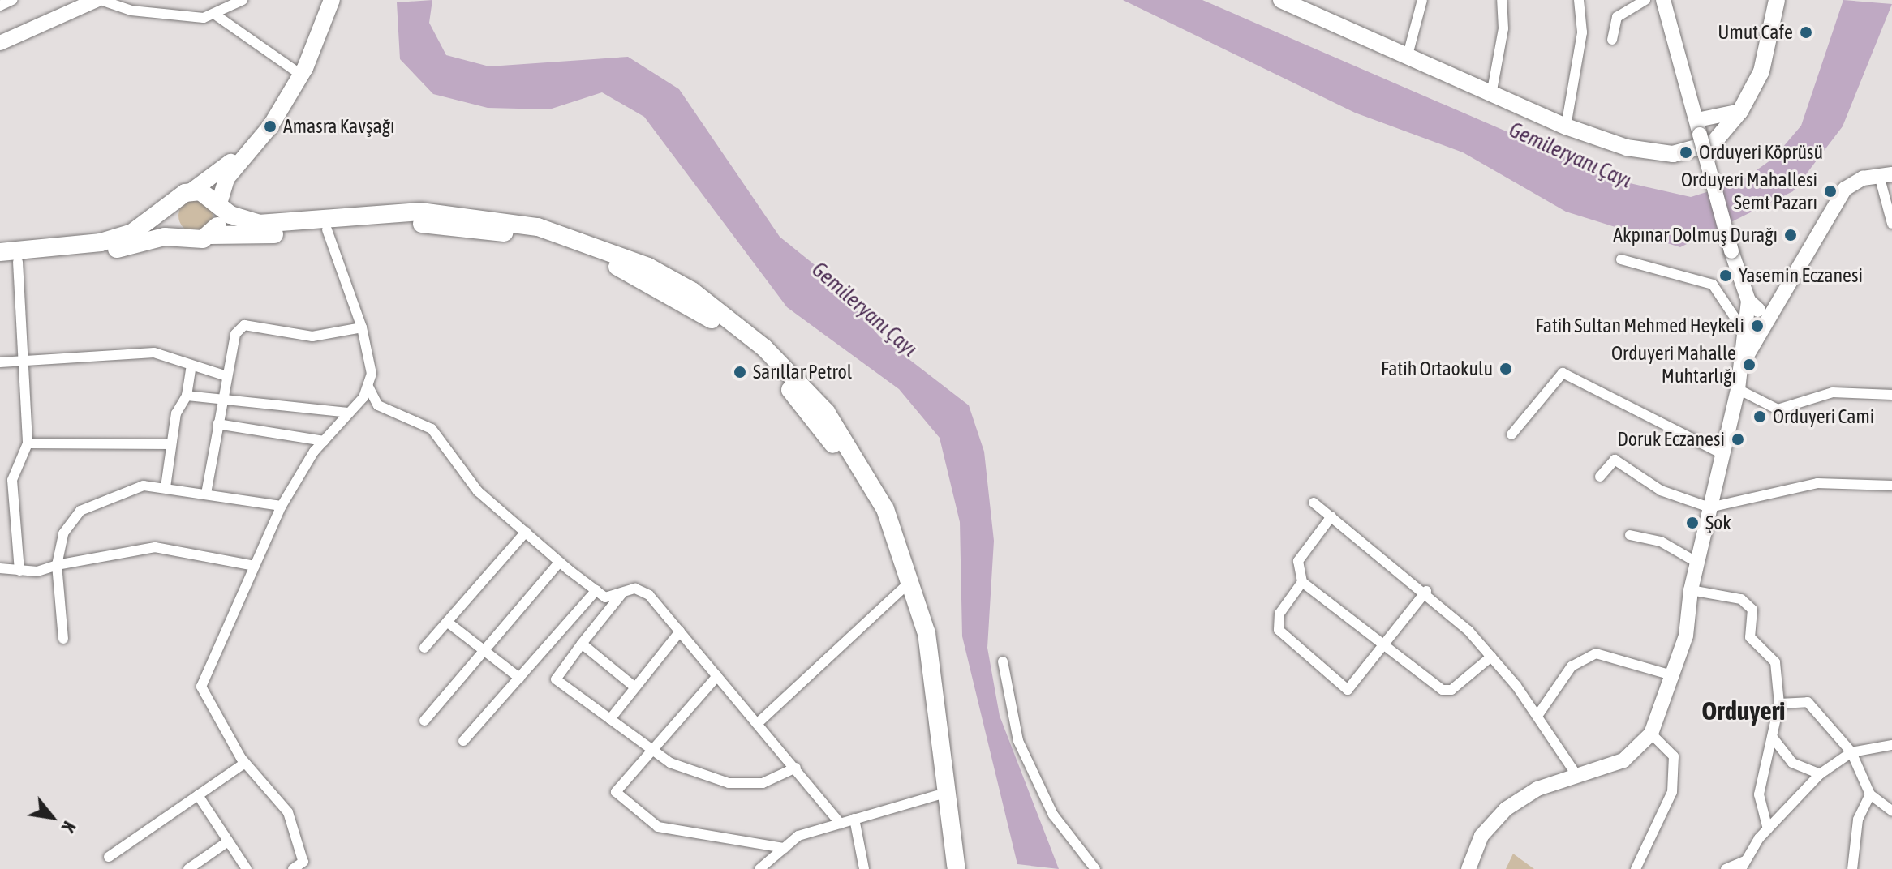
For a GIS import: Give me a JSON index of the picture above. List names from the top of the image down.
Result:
{
  "districts": ["Orduyeri"],
  "water": ["Gemileryanı Çayı"],
  "places": [
    "Umut Cafe",
    "Amasra Kavşağı",
    "Orduyeri Köprüsü",
    "Orduyeri Mahallesi Semt Pazarı",
    "Akpınar Dolmuş Durağı",
    "Yasemin Eczanesi",
    "Fatih Sultan Mehmed Heykeli",
    "Orduyeri Mahalle Muhtarlığı",
    "Fatih Ortaokulu",
    "Sarıllar Petrol",
    "Orduyeri Cami",
    "Doruk Eczanesi",
    "Şok"
  ],
  "north": "bottom right"
}
